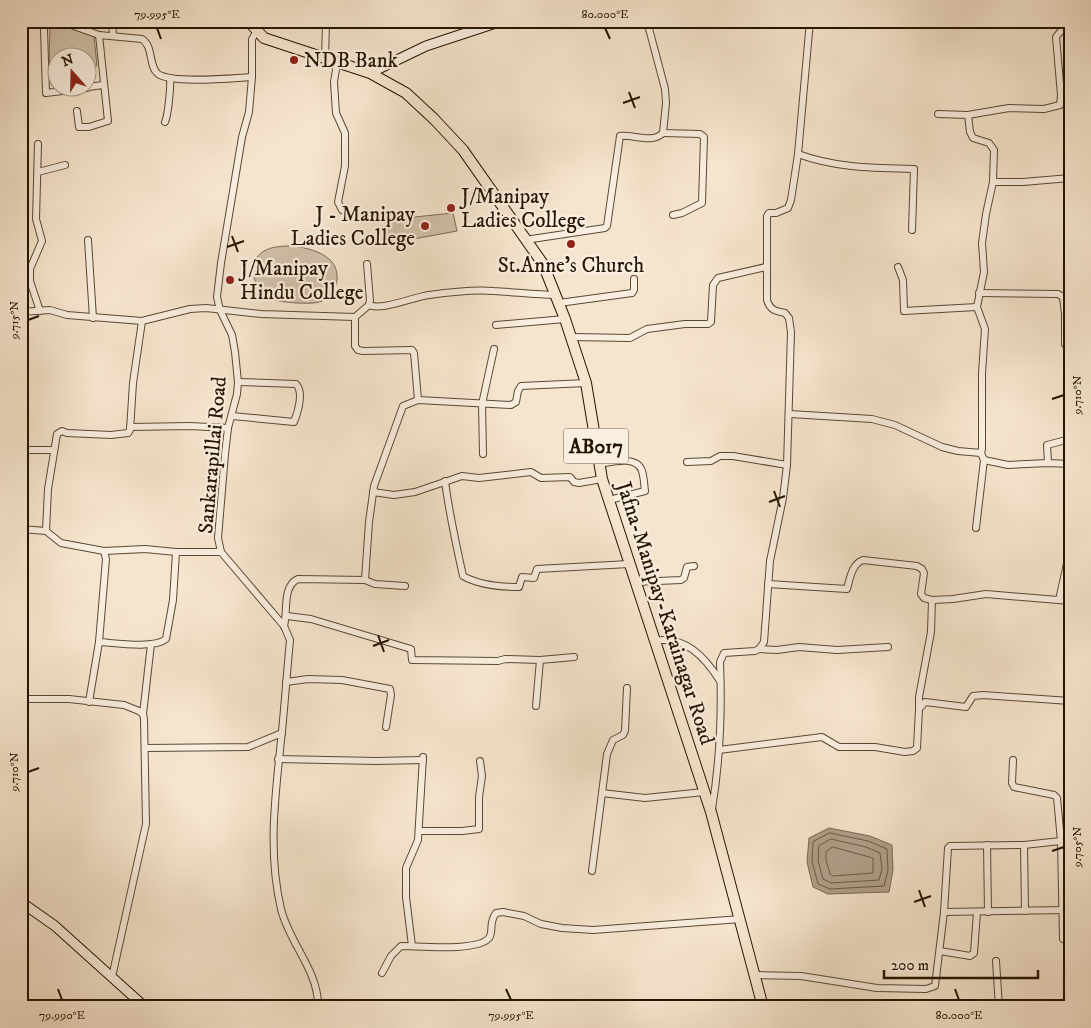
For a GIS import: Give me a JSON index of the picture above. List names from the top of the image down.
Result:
{
  "streets": {
    "main road": ["AB017", "Jafna-Manipay-Karainagar Road"],
    "street": ["Sankarapillai Road"]
  },
  "crossings": [
    ["Sankarapillai Road", "Jafna-Manipay-Karainagar Road"]
  ],
  "places": [
    "NDB Bank",
    "J/Manipay Ladies College",
    "J - Manipay Ladies College",
    "St.Anne's Church",
    "J/Manipay Hindu College"
  ],
  "scale_bar": "200 m",
  "north": "top",
  "coordinates": [
    "79.995°E",
    "80.000°E",
    "9.715°N",
    "9.710°N",
    "9.705°N",
    "79.990°E"
  ]
}
